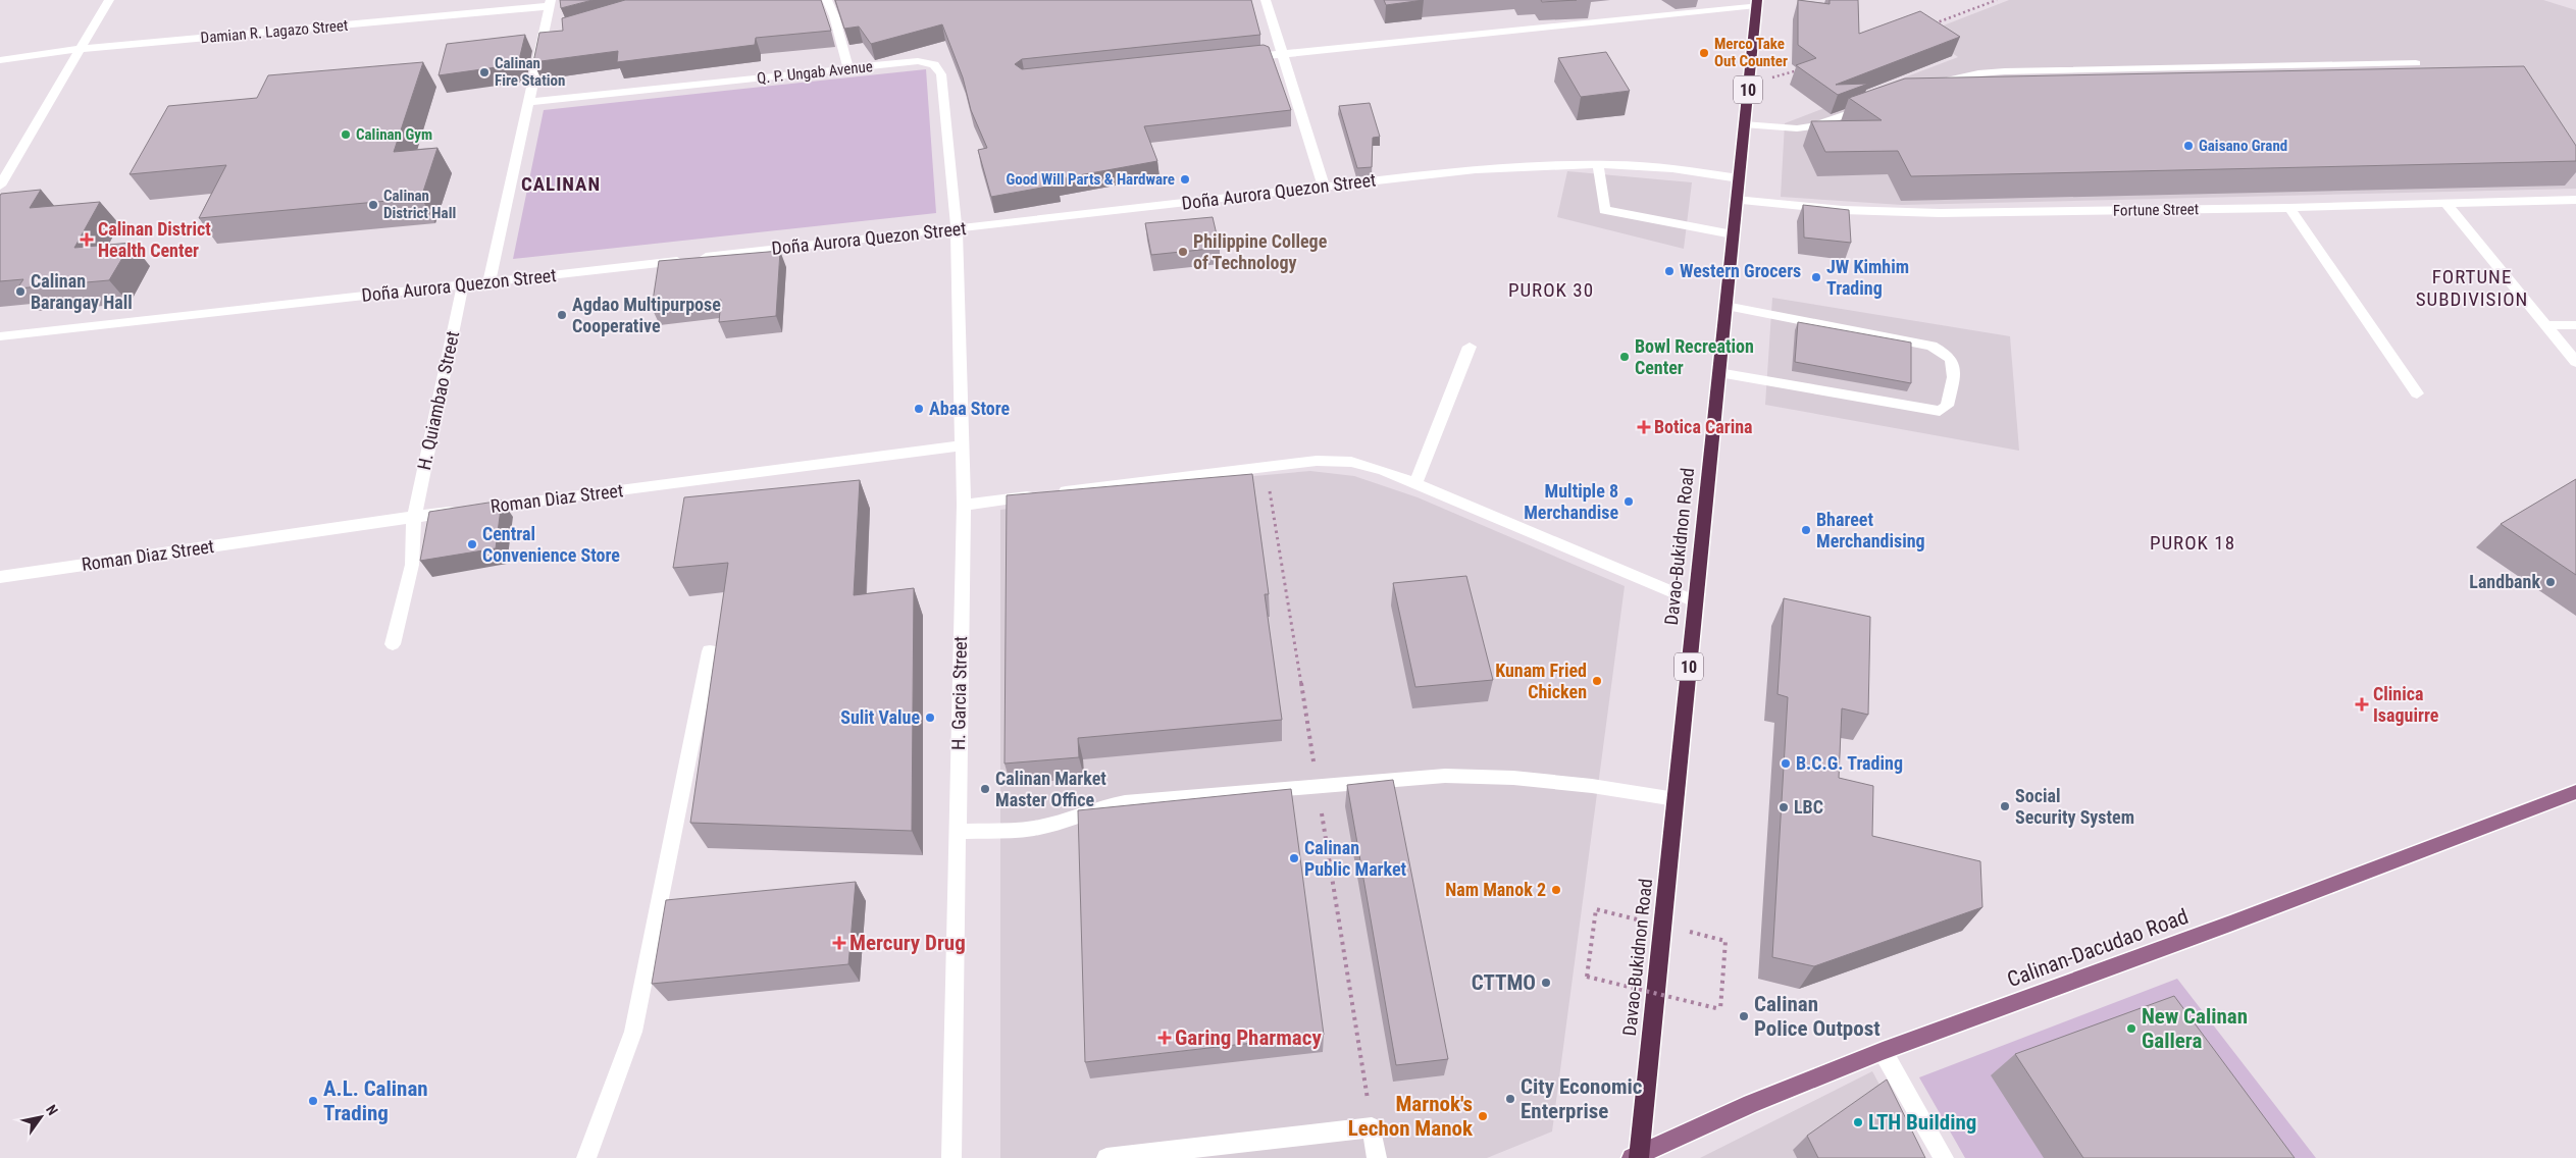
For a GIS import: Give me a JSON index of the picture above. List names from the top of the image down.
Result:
{
  "streets": {
    "highway": ["10", "Davao-Bukidnon Road"],
    "main road": ["Calinan-Dacudao Road"],
    "street": [
      "Damian R. Lagazo Street",
      "Q. P. Ungab Avenue",
      "Doña Aurora Quezon Street",
      "Fortune Street",
      "H. Quiambao Street",
      "Roman Diaz Street",
      "H. Garcia Street"
    ]
  },
  "crossings": [
    ["Q. P. Ungab Avenue", "Doña Aurora Quezon Street"],
    ["Q. P. Ungab Avenue", "H. Garcia Street"],
    ["Doña Aurora Quezon Street", "H. Quiambao Street"],
    ["Doña Aurora Quezon Street", "Davao-Bukidnon Road"],
    ["Doña Aurora Quezon Street", "H. Garcia Street"],
    ["Fortune Street", "Davao-Bukidnon Road"],
    ["H. Quiambao Street", "Roman Diaz Street"],
    ["Roman Diaz Street", "H. Garcia Street"],
    ["Davao-Bukidnon Road", "Calinan-Dacudao Road"]
  ],
  "districts": [
    "CALINAN",
    "FORTUNE SUBDIVISION",
    "PUROK 30",
    "PUROK 18"
  ],
  "places": {
    "other": [
      "Merco Take Out Counter",
      "Calinan Fire Station",
      "Calinan Gym",
      "Gaisano Grand",
      "Good Will Parts & Hardware",
      "Calinan District Hall",
      "Philippine College of Technology",
      "Western Grocers",
      "JW Kimhim Trading",
      "Calinan Barangay Hall",
      "Agdao Multipurpose Cooperative",
      "Bowl Recreation Center",
      "Abaa Store",
      "Multiple 8 Merchandise",
      "Bhareet Merchandising",
      "Central Convenience Store",
      "Landbank",
      "Kunam Fried Chicken",
      "Sulit Value",
      "B.C.G. Trading",
      "Calinan Market Master Office",
      "Social Security System",
      "LBC",
      "Calinan Public Market",
      "Nam Manok 2",
      "CTTMO",
      "Calinan Police Outpost",
      "New Calinan Gallera",
      "City Economic Enterprise",
      "A.L. Calinan Trading",
      "Marnok's Lechon Manok",
      "LTH Building"
    ],
    "health": [
      "Calinan District Health Center",
      "Botica Carina",
      "Clinica Isaguirre",
      "Mercury Drug",
      "Garing Pharmacy"
    ]
  },
  "north": "top right"
}
